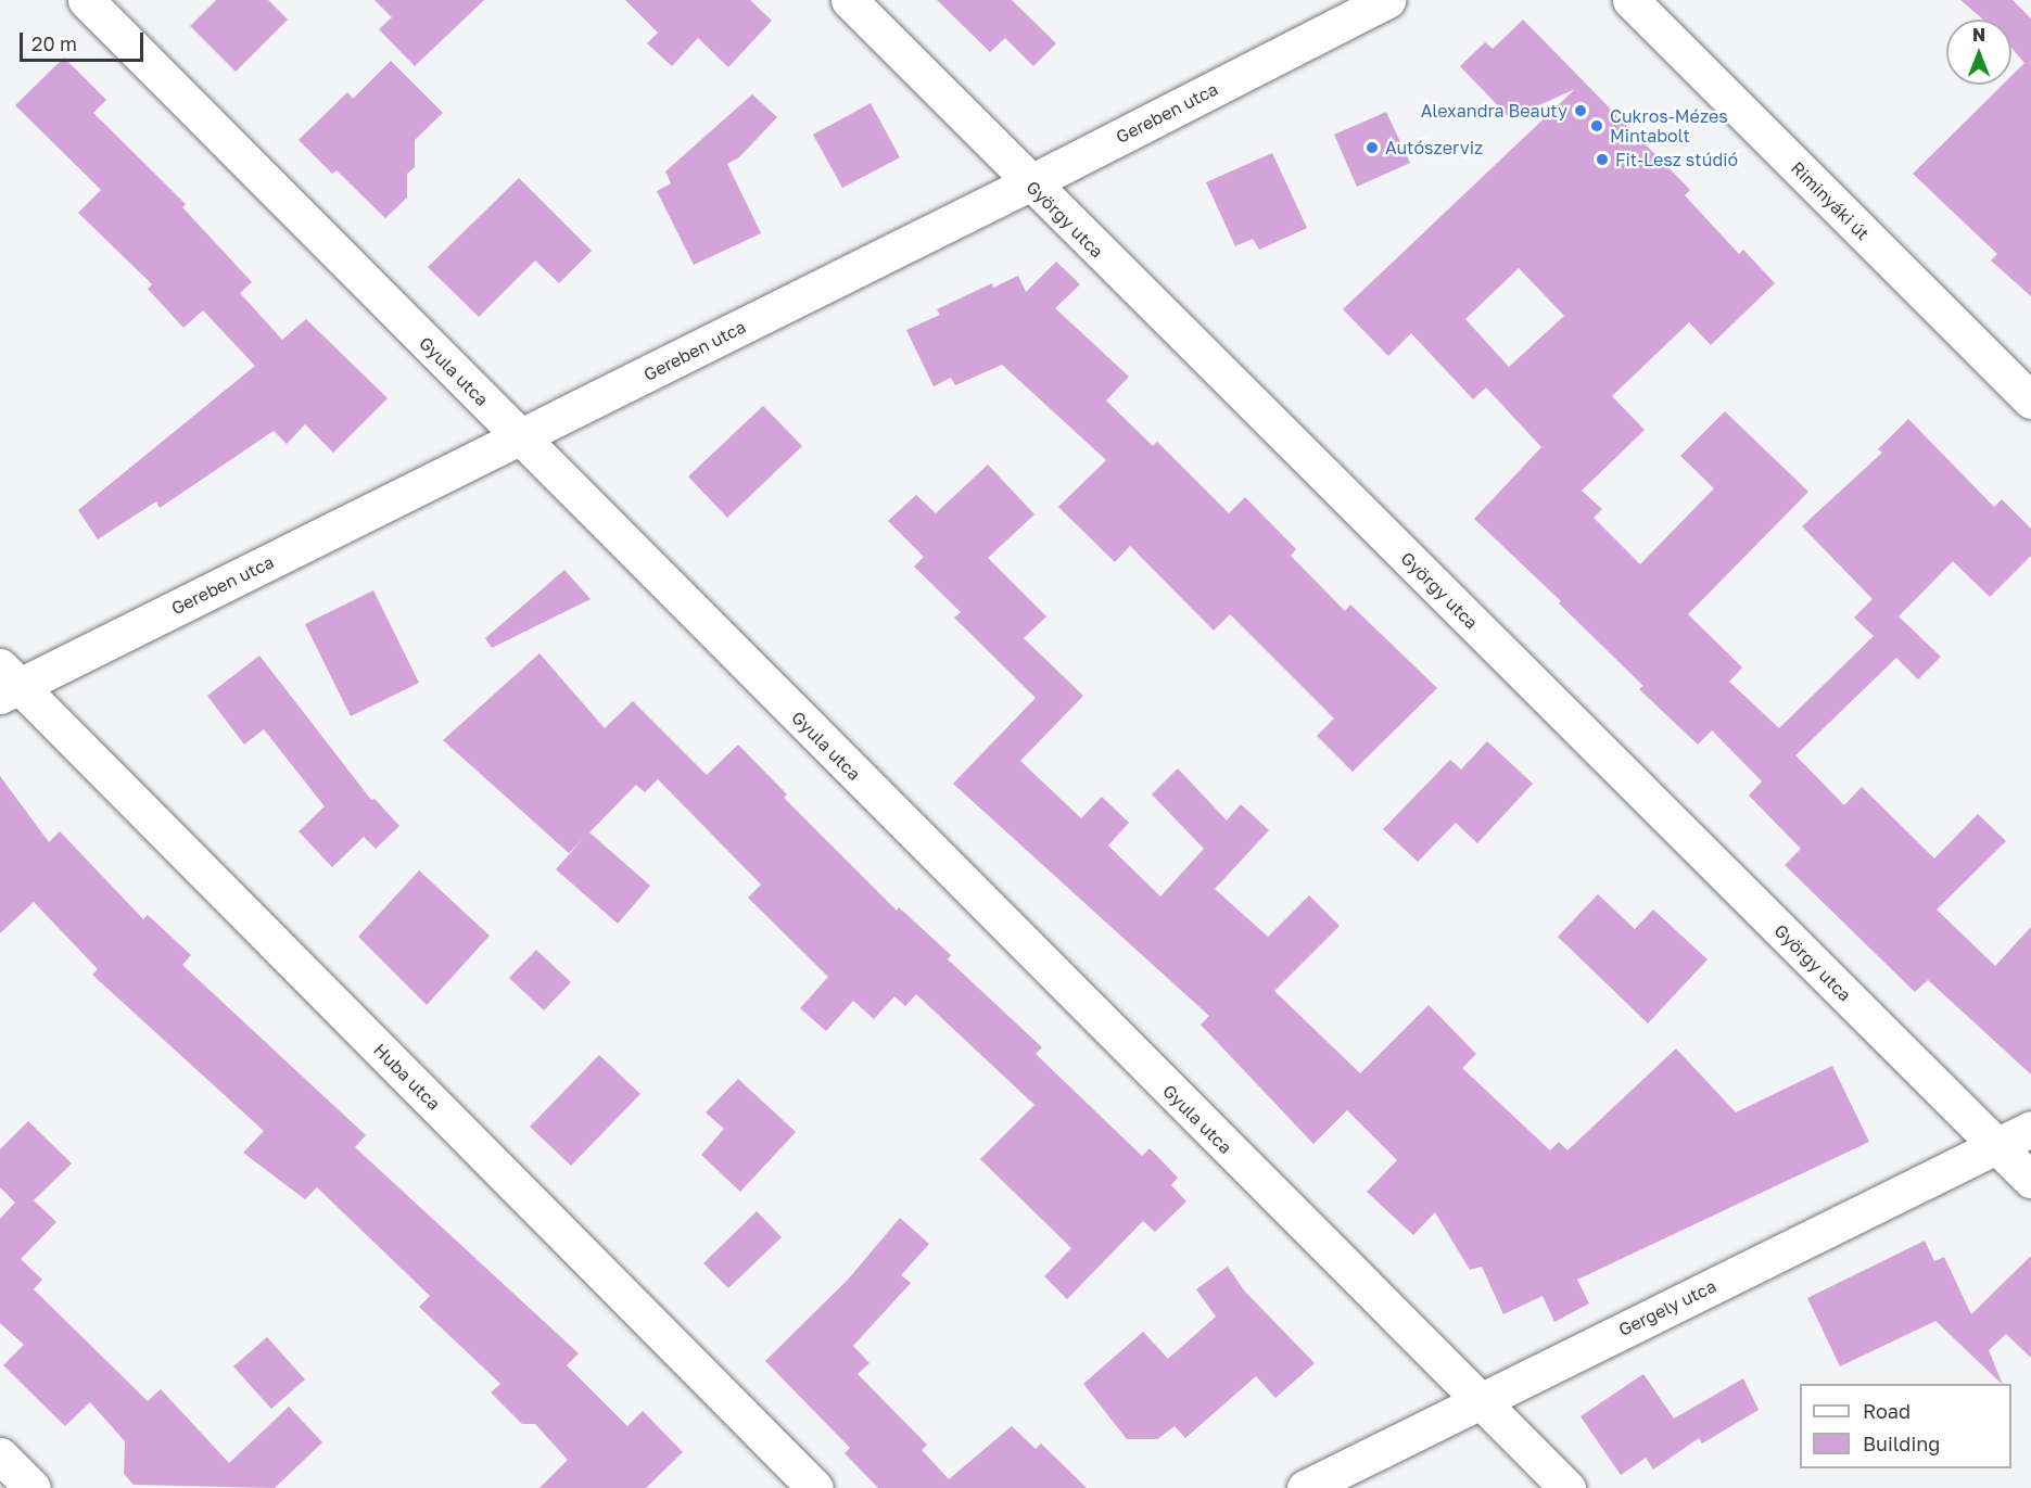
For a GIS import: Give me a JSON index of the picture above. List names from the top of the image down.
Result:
{
  "streets": {
    "street": [
      "Gereben utca",
      "Riminyáki út",
      "György utca",
      "Gyula utca",
      "Huba utca",
      "Gergely utca"
    ]
  },
  "crossings": [
    ["Gereben utca", "György utca"],
    ["Gereben utca", "Gyula utca"],
    ["Gereben utca", "Huba utca"],
    ["György utca", "Gergely utca"],
    ["Gyula utca", "Gergely utca"]
  ],
  "places": [
    "Alexandra Beauty",
    "Cukros-Mézes Mintabolt",
    "Autószerviz",
    "Fit-Lesz stúdió"
  ],
  "legend": ["Road", "Building"],
  "scale_bar": "20 m",
  "north": "top"
}
